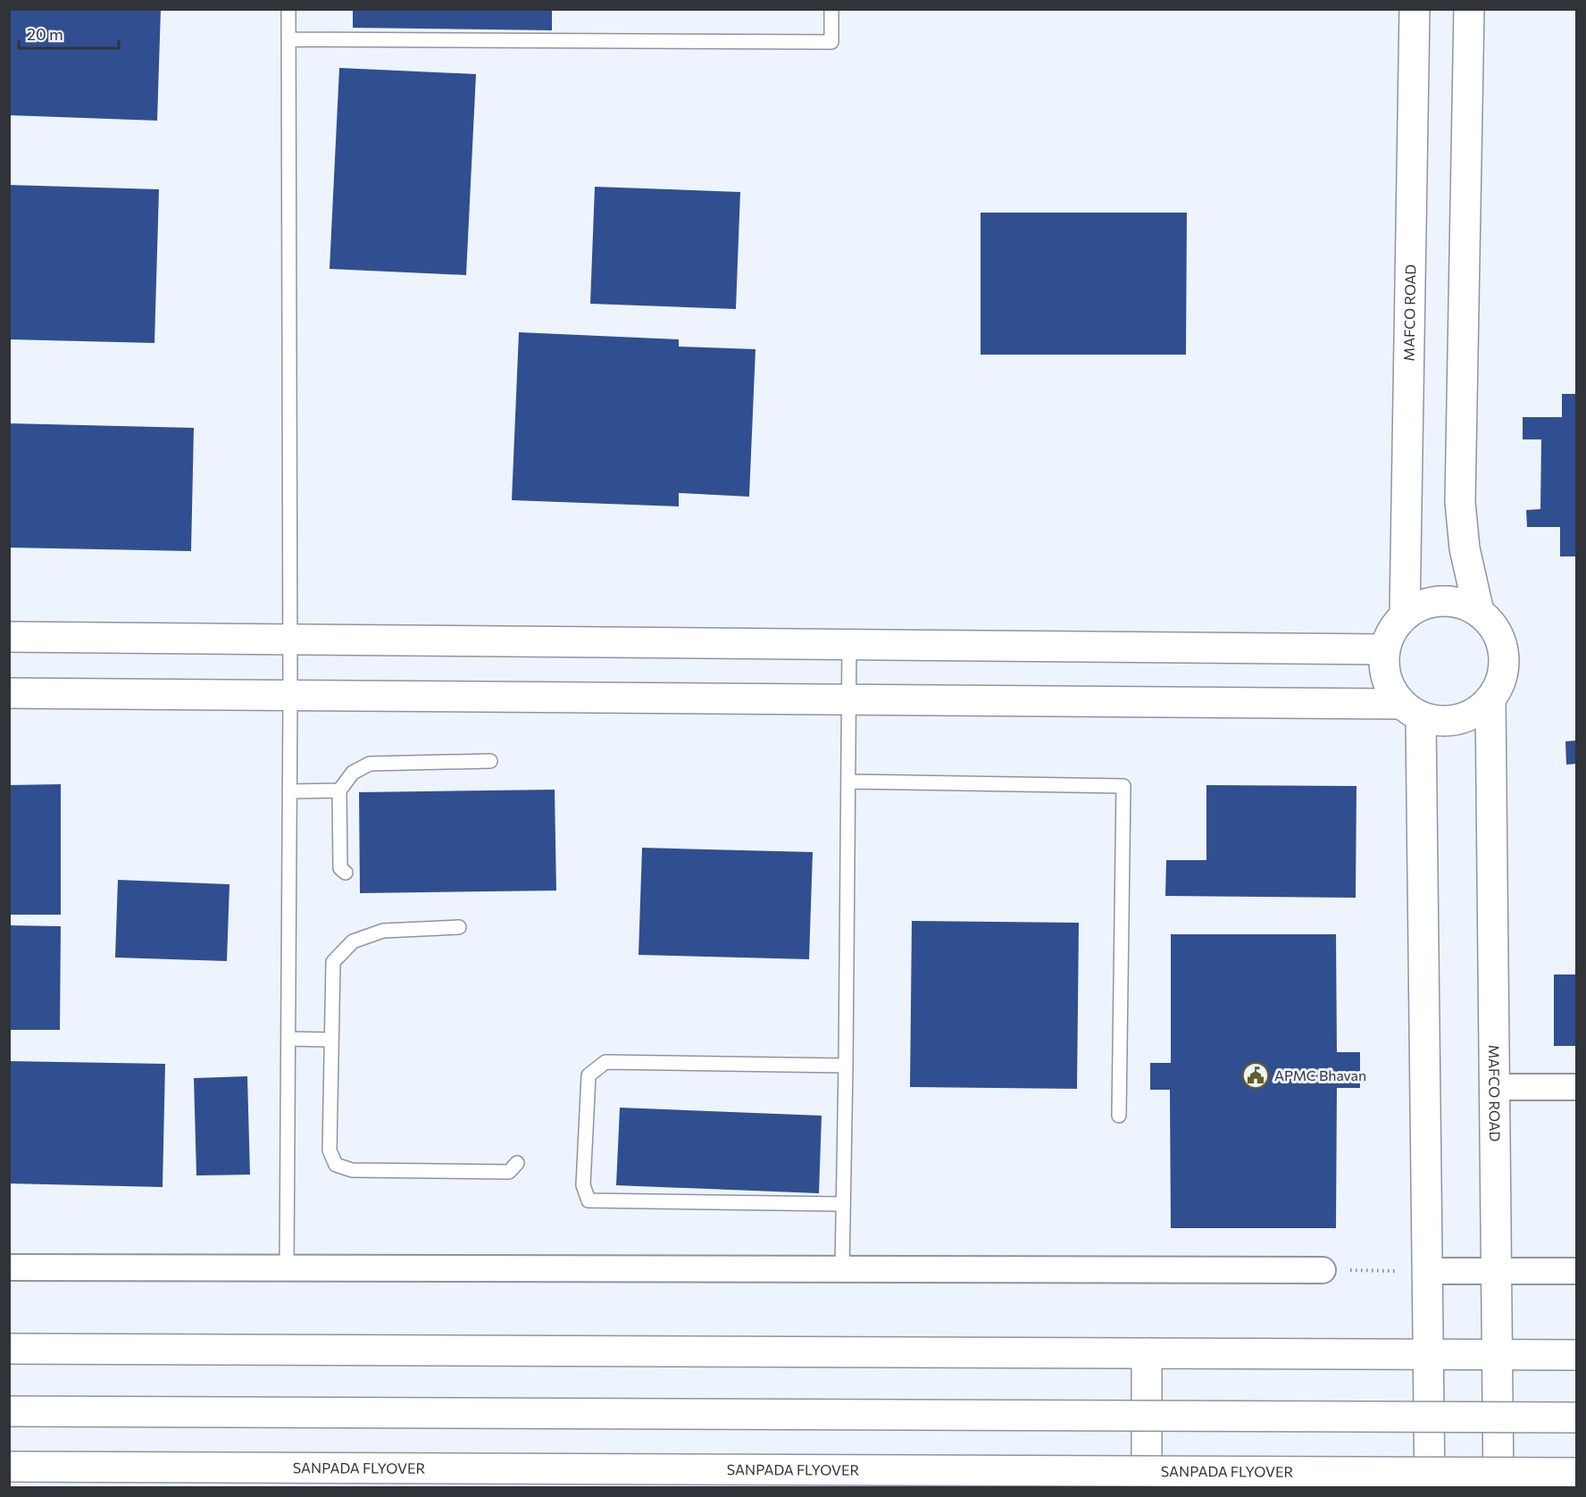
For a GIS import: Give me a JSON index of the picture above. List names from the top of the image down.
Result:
{
  "streets": {
    "main road": ["MAFCO ROAD", "SANPADA FLYOVER"]
  },
  "places": {
    "public building": ["APMC Bhavan"]
  },
  "scale_bar": "20 m"
}
